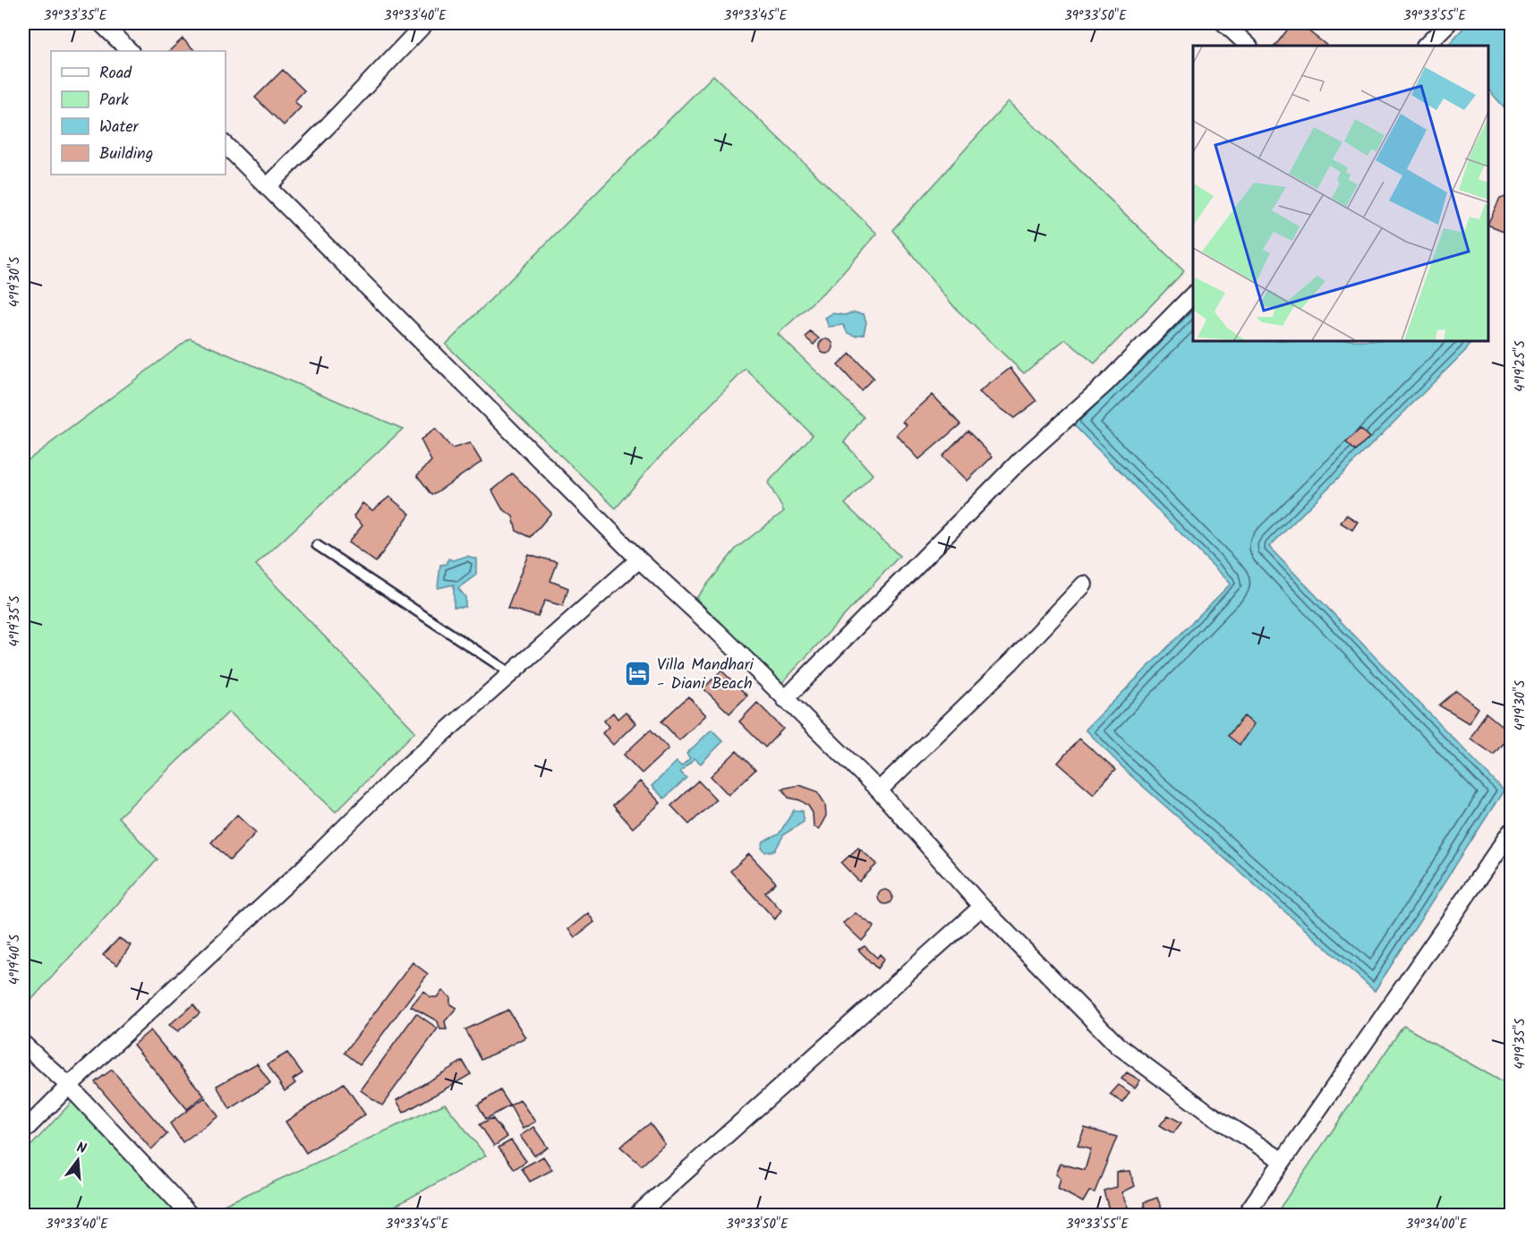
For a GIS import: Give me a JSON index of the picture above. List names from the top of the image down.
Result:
{
  "places": {
    "hotel": ["Villa Mandhari - Diani Beach"]
  },
  "legend": [
    "Road",
    "Park",
    "Water",
    "Building"
  ],
  "north": "top",
  "coordinates": [
    "39°33'35\"E",
    "39°33'40\"E",
    "39°33'45\"E",
    "39°33'50\"E",
    "39°33'55\"E",
    "4°19'30\"S",
    "4°19'25\"S",
    "4°19'35\"S",
    "4°19'40\"S",
    "39°34'00\"E"
  ]
}
